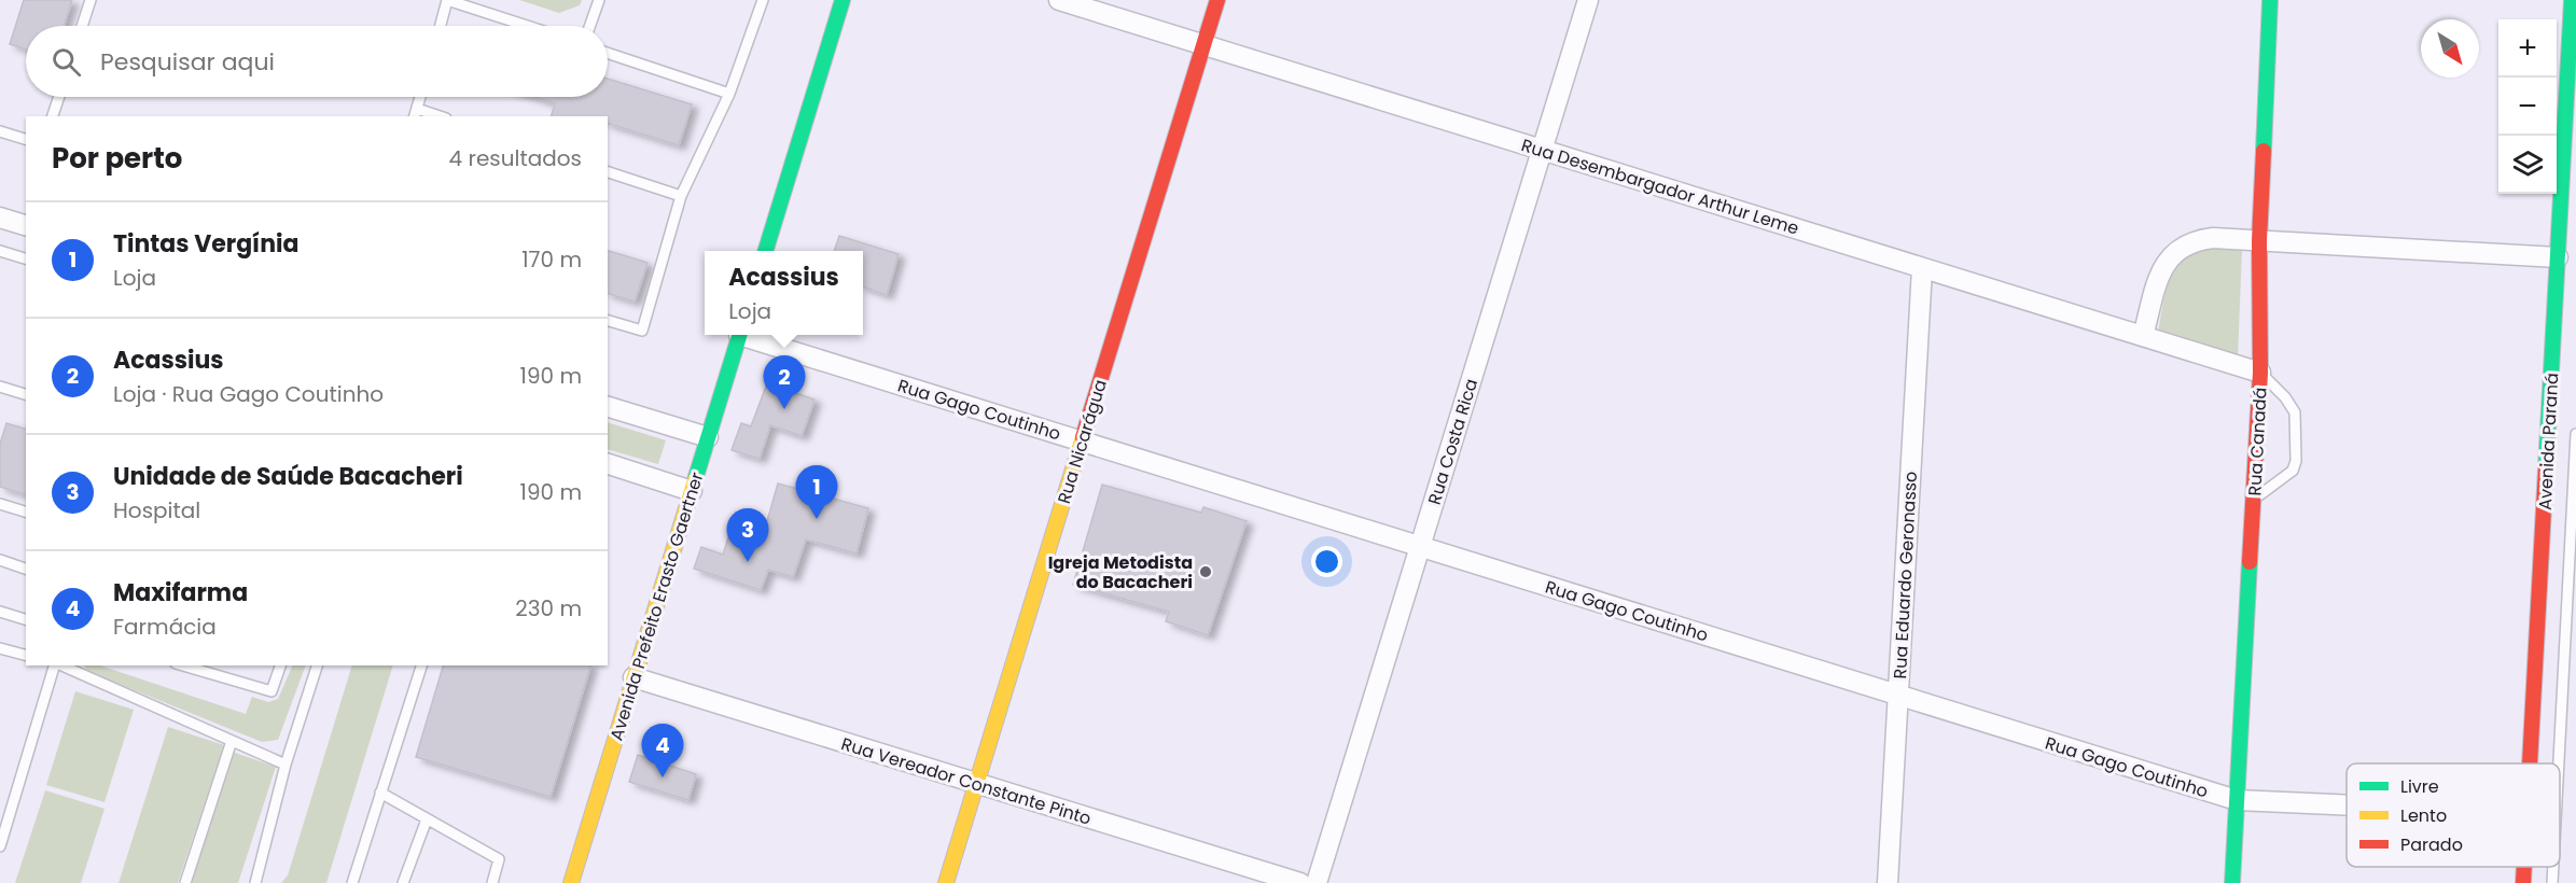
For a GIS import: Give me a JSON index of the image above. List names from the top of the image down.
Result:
{
  "streets": {
    "main road": [
      "Rua Nicarágua",
      "Rua Canadá",
      "Avenida Paraná",
      "Avenida Prefeito Erasto Gaertner"
    ],
    "street": [
      "Rua Desembargador Arthur Leme",
      "Rua Gago Coutinho",
      "Rua Costa Rica",
      "Rua Eduardo Geronasso",
      "Rua Vereador Constante Pinto"
    ]
  },
  "crossings": [
    ["Rua Desembargador Arthur Leme", "Rua Nicarágua"],
    ["Rua Desembargador Arthur Leme", "Rua Costa Rica"],
    ["Rua Desembargador Arthur Leme", "Rua Canadá"],
    ["Rua Desembargador Arthur Leme", "Rua Eduardo Geronasso"],
    ["Rua Gago Coutinho", "Rua Nicarágua"],
    ["Rua Gago Coutinho", "Rua Costa Rica"],
    ["Rua Gago Coutinho", "Rua Canadá"],
    ["Rua Gago Coutinho", "Rua Eduardo Geronasso"],
    ["Rua Nicarágua", "Rua Vereador Constante Pinto"],
    ["Avenida Prefeito Erasto Gaertner", "Rua Vereador Constante Pinto"]
  ],
  "places": ["Igreja Metodista do Bacacheri"],
  "legend": ["Livre", "Lento", "Parado"],
  "north": "bottom right",
  "page": {
    "map_buttons": ["+", "−"],
    "search": "Pesquisar aqui",
    "heading": ["Por perto", "4 resultados"],
    "list": [
      {
        "mark": "1",
        "name": "Tintas Vergínia",
        "note": "Loja",
        "value": "170 m"
      },
      {
        "mark": "2",
        "name": "Acassius",
        "note": "Loja · Rua Gago Coutinho",
        "value": "190 m"
      },
      {
        "mark": "3",
        "name": "Unidade de Saúde Bacacheri",
        "note": "Hospital",
        "value": "190 m"
      },
      {
        "mark": "4",
        "name": "Maxifarma",
        "note": "Farmácia",
        "value": "230 m"
      }
    ],
    "popup": ["Acassius", "Loja"],
    "pins": [
      "2",
      "1",
      "3",
      "4"
    ]
  }
}
